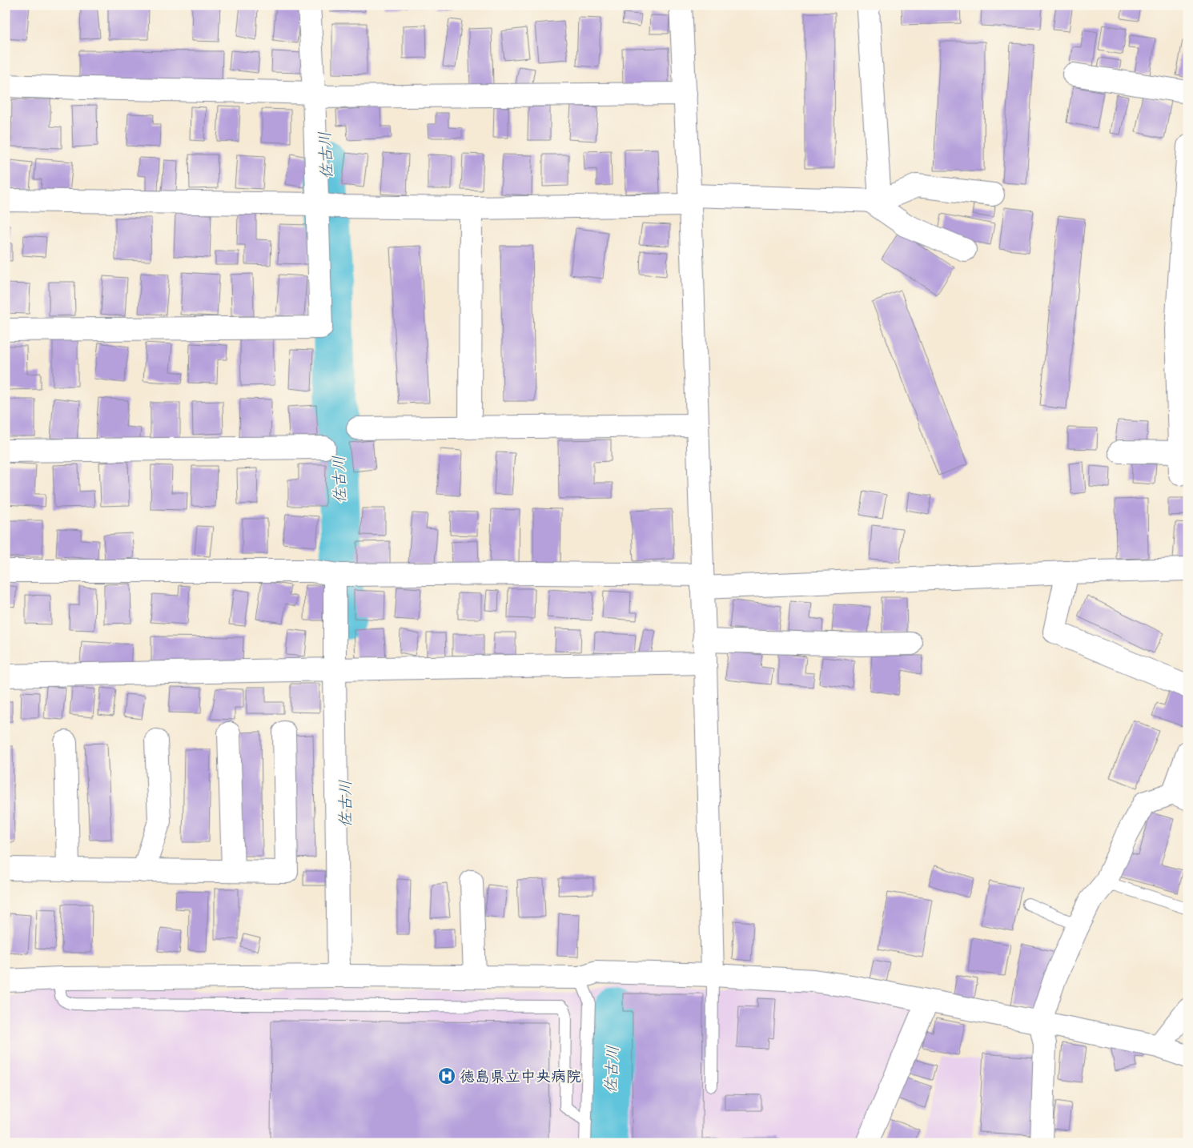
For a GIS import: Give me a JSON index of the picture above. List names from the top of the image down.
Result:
{
  "water": ["佐古川"],
  "places": {
    "hospital": ["徳島県立中央病院"]
  }
}
